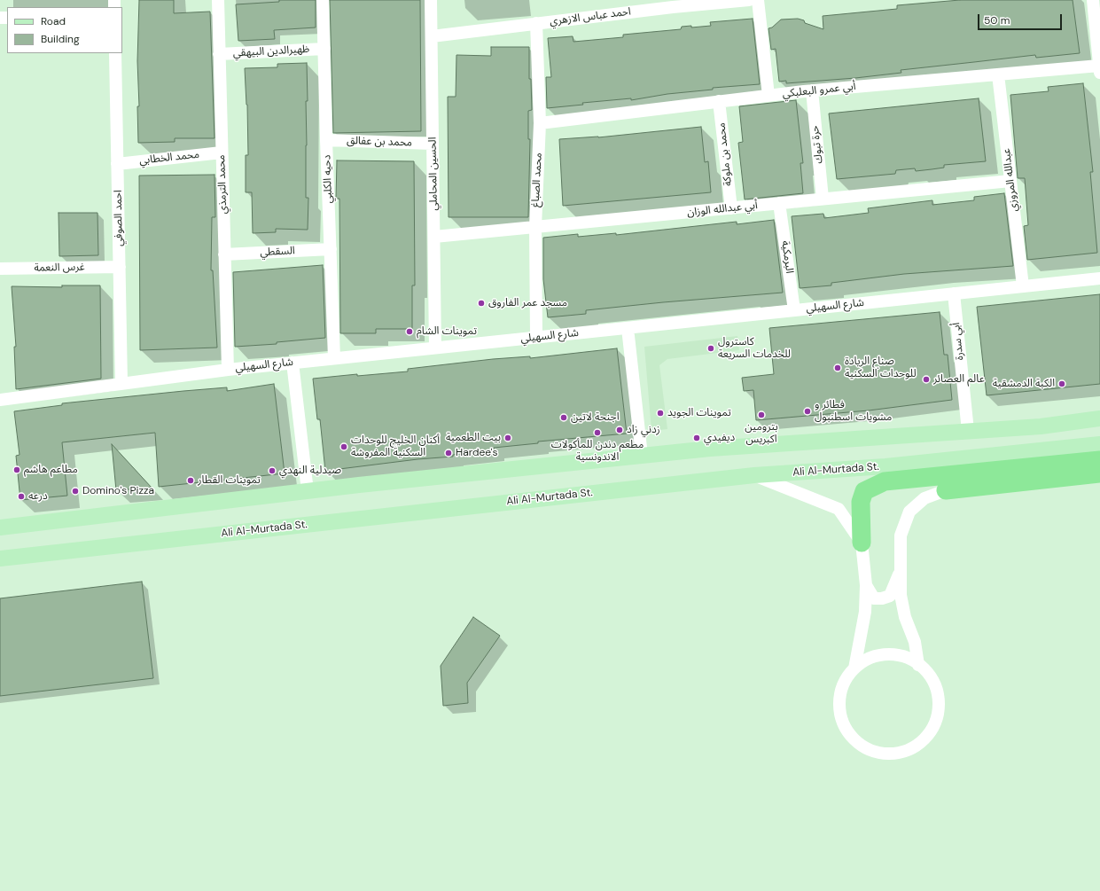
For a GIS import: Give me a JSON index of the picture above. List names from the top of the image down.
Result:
{
  "streets": {
    "main road": ["Ali Al-Murtada St."],
    "street": [
      "احمد عباس الازهري",
      "ظهيرالدين البيهقي",
      "أبي عمرو البعلبكي",
      "محمد بن عفالق",
      "حرة تبوك",
      "محمد بن ملوكة",
      "محمد الخطابي",
      "الحسين المحاملي",
      "دحيه الكلبي",
      "محمد الصباغ",
      "عبدالله المروزي",
      "محمد الترمذي",
      "أبي عبدالله الوزان",
      "احمد الصوفي",
      "السقطي",
      "البرمكية",
      "غرس النعمة",
      "شارع السهيلي",
      "أبي سدرة"
    ]
  },
  "crossings": [
    ["احمد عباس الازهري", "الحسين المحاملي"],
    ["احمد عباس الازهري", "محمد الصباغ"],
    ["ظهيرالدين البيهقي", "دحيه الكلبي"],
    ["ظهيرالدين البيهقي", "محمد الترمذي"],
    ["أبي عمرو البعلبكي", "حرة تبوك"],
    ["أبي عمرو البعلبكي", "محمد بن ملوكة"],
    ["أبي عمرو البعلبكي", "محمد الصباغ"],
    ["أبي عمرو البعلبكي", "عبدالله المروزي"],
    ["محمد بن عفالق", "الحسين المحاملي"],
    ["محمد بن عفالق", "دحيه الكلبي"],
    ["حرة تبوك", "أبي عبدالله الوزان"],
    ["محمد بن ملوكة", "أبي عبدالله الوزان"],
    ["محمد الخطابي", "محمد الترمذي"],
    ["محمد الخطابي", "احمد الصوفي"],
    ["الحسين المحاملي", "أبي عبدالله الوزان"],
    ["الحسين المحاملي", "شارع السهيلي"],
    ["دحيه الكلبي", "السقطي"],
    ["دحيه الكلبي", "شارع السهيلي"],
    ["محمد الصباغ", "أبي عبدالله الوزان"],
    ["محمد الصباغ", "شارع السهيلي"],
    ["عبدالله المروزي", "أبي عبدالله الوزان"],
    ["عبدالله المروزي", "شارع السهيلي"],
    ["محمد الترمذي", "السقطي"],
    ["محمد الترمذي", "شارع السهيلي"],
    ["أبي عبدالله الوزان", "البرمكية"],
    ["احمد الصوفي", "غرس النعمة"],
    ["احمد الصوفي", "شارع السهيلي"],
    ["البرمكية", "شارع السهيلي"],
    ["شارع السهيلي", "أبي سدرة"]
  ],
  "places": [
    "مسجد عمر الفاروق",
    "تموينات الشام",
    "كاسترول للخدمات السريعة",
    "صناع الريادة للوحدات السكنية",
    "عالم العصائر",
    "الكبة الدمشقية",
    "فطائر و مشويات اسطنبول",
    "تموينات الجويد",
    "بترومين اكبريس",
    "اجنحة لاتين",
    "زدني زاد",
    "مطعم دندن للمأكولات الاندونسية",
    "بيت الطعمية",
    "ديفيدي",
    "أكنان الخليج للوحدات السكنية المفروشة",
    "Hardee's",
    "مطاعم هاشم",
    "صيدلية النهدي",
    "تموينات القطار",
    "Domino's Pizza",
    "درعه"
  ],
  "legend": ["Road", "Building"],
  "scale_bar": "50 m"
}
